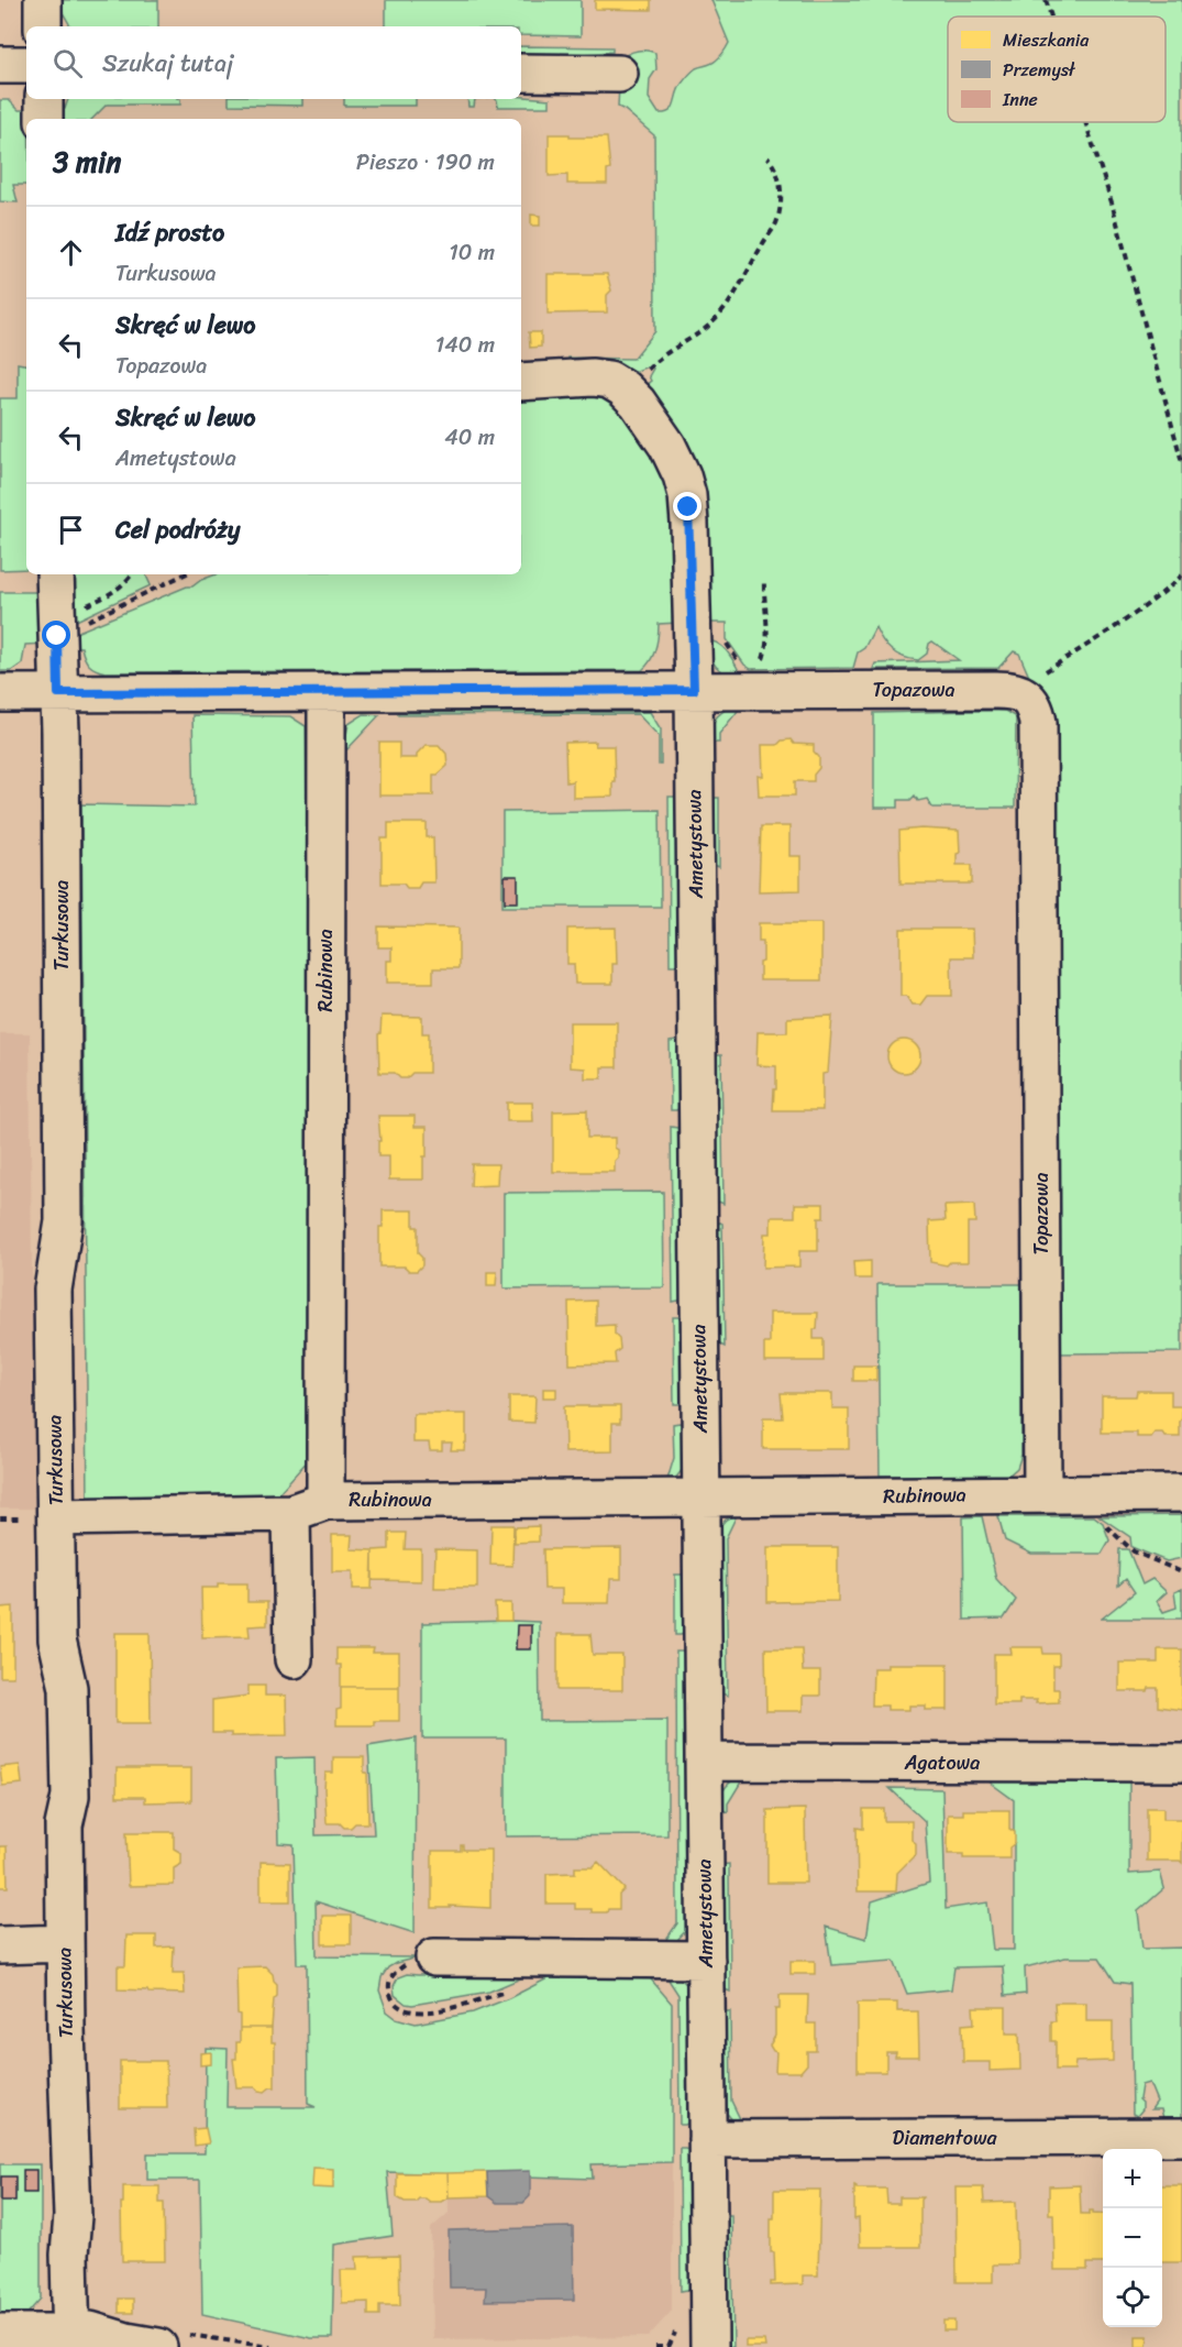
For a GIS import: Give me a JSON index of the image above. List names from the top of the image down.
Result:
{
  "streets": {
    "street": [
      "Topazowa",
      "Ametystowa",
      "Turkusowa",
      "Rubinowa",
      "Agatowa",
      "Diamentowa"
    ]
  },
  "crossings": [
    ["Topazowa", "Ametystowa"],
    ["Topazowa", "Turkusowa"],
    ["Topazowa", "Rubinowa"],
    ["Ametystowa", "Rubinowa"],
    ["Ametystowa", "Agatowa"],
    ["Ametystowa", "Diamentowa"]
  ],
  "legend": ["Mieszkania", "Przemysł", "Inne"],
  "page": {
    "search": "Szukaj tutaj",
    "heading": ["3 min", "Pieszo · 190 m"],
    "list": [
      ["Idź prosto", "Turkusowa", "10 m"],
      ["Skręć w lewo", "Topazowa", "140 m"],
      ["Skręć w lewo", "Ametystowa", "40 m"],
      "Cel podróży"
    ],
    "map_buttons": ["+", "−"]
  }
}
